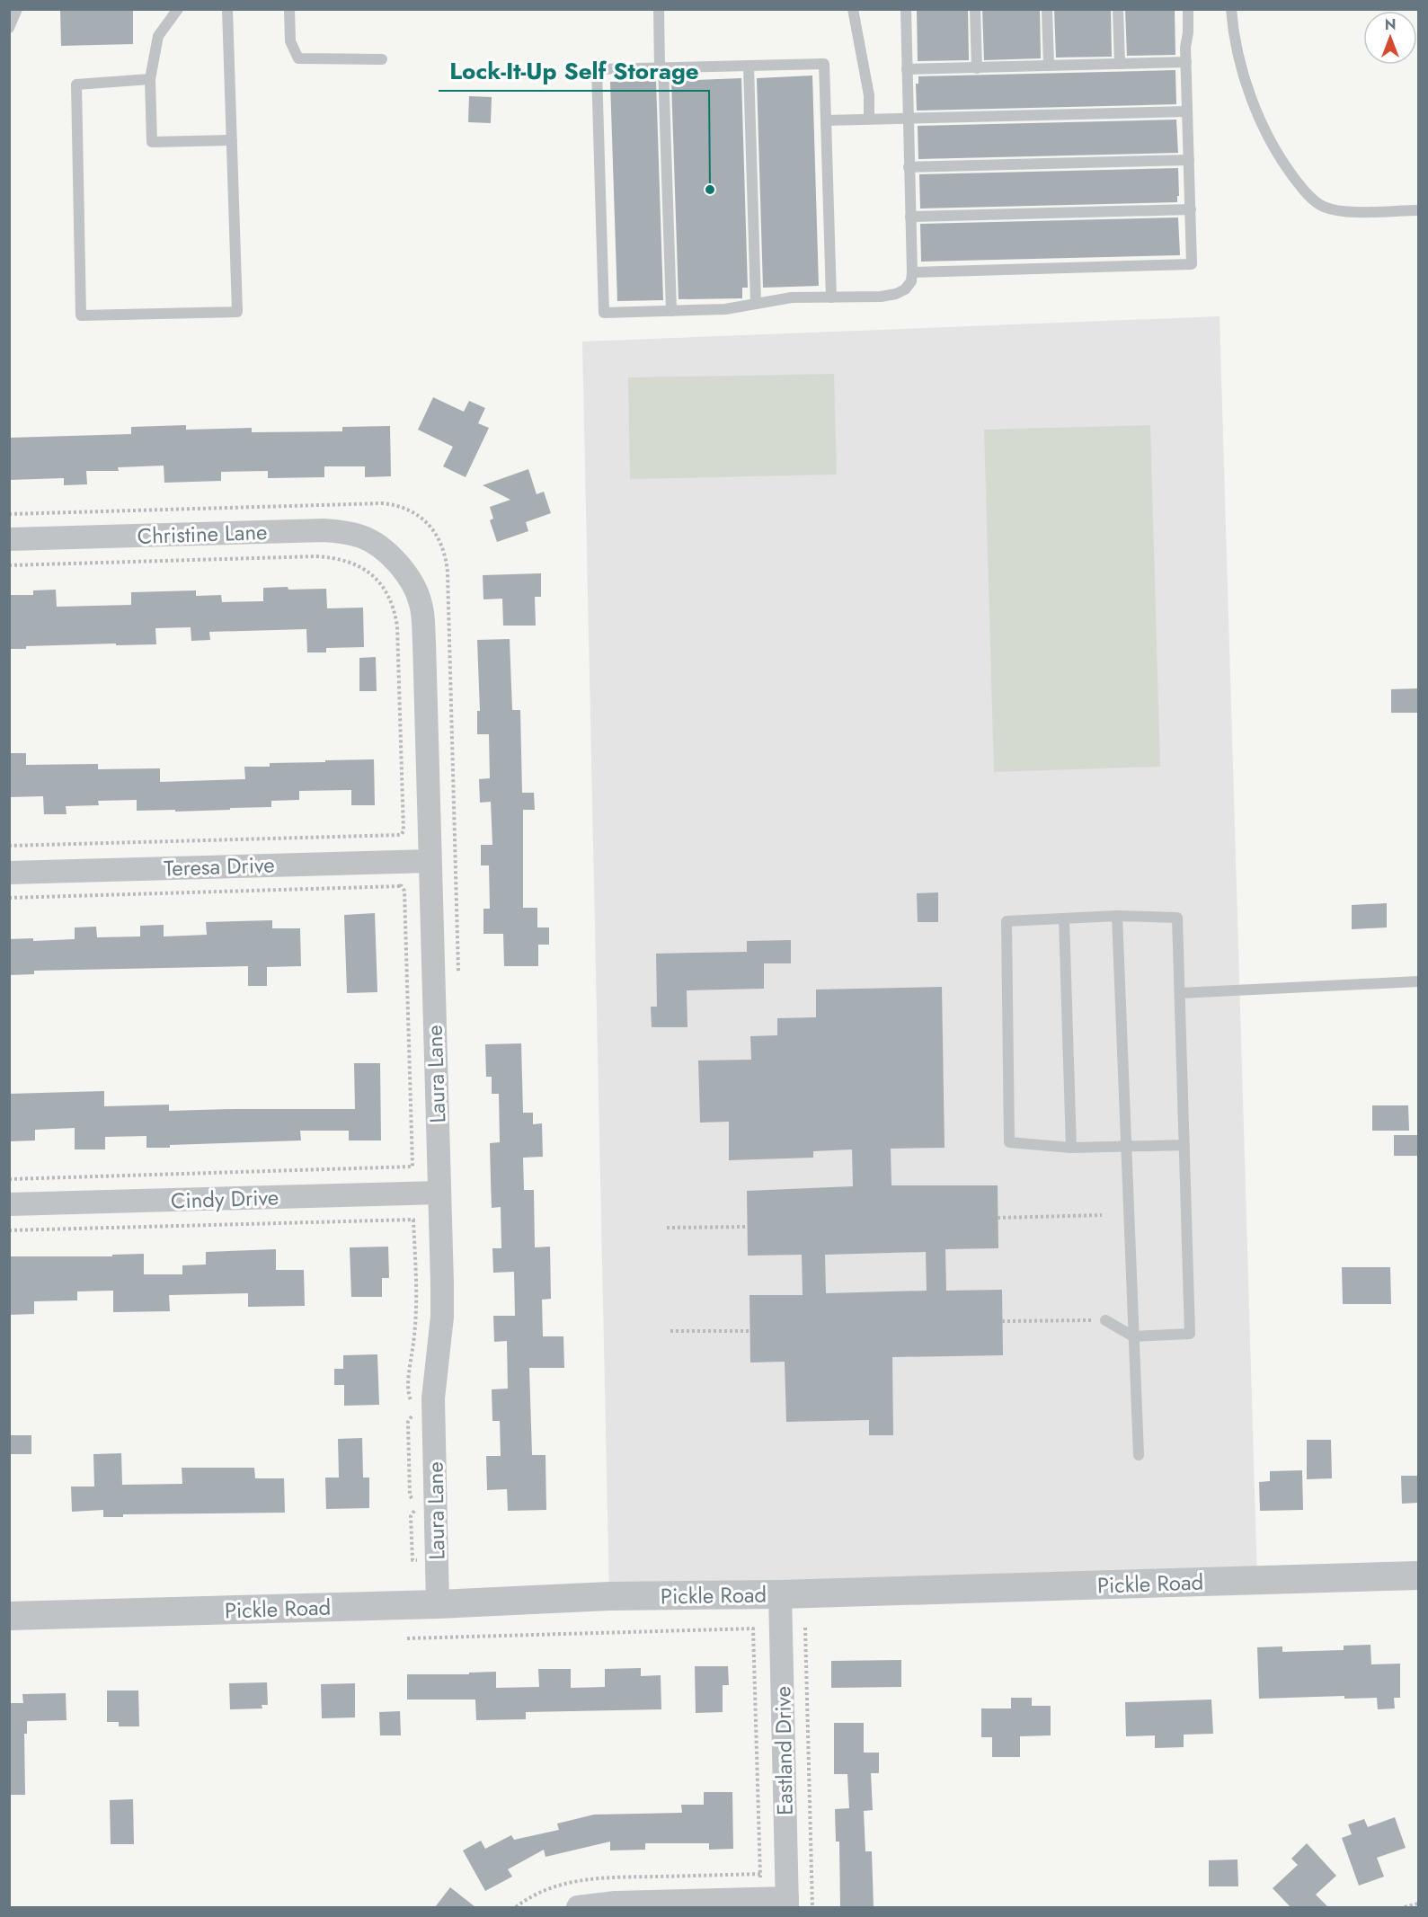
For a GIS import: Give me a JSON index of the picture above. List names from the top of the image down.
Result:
{
  "streets": {
    "street": [
      "Christine Lane",
      "Teresa Drive",
      "Laura Lane",
      "Cindy Drive",
      "Pickle Road",
      "Eastland Drive"
    ]
  },
  "crossings": [
    ["Christine Lane", "Laura Lane"],
    ["Teresa Drive", "Laura Lane"],
    ["Laura Lane", "Cindy Drive"],
    ["Laura Lane", "Pickle Road"],
    ["Pickle Road", "Eastland Drive"]
  ],
  "places": ["Lock-It-Up Self Storage"],
  "north": "top"
}
